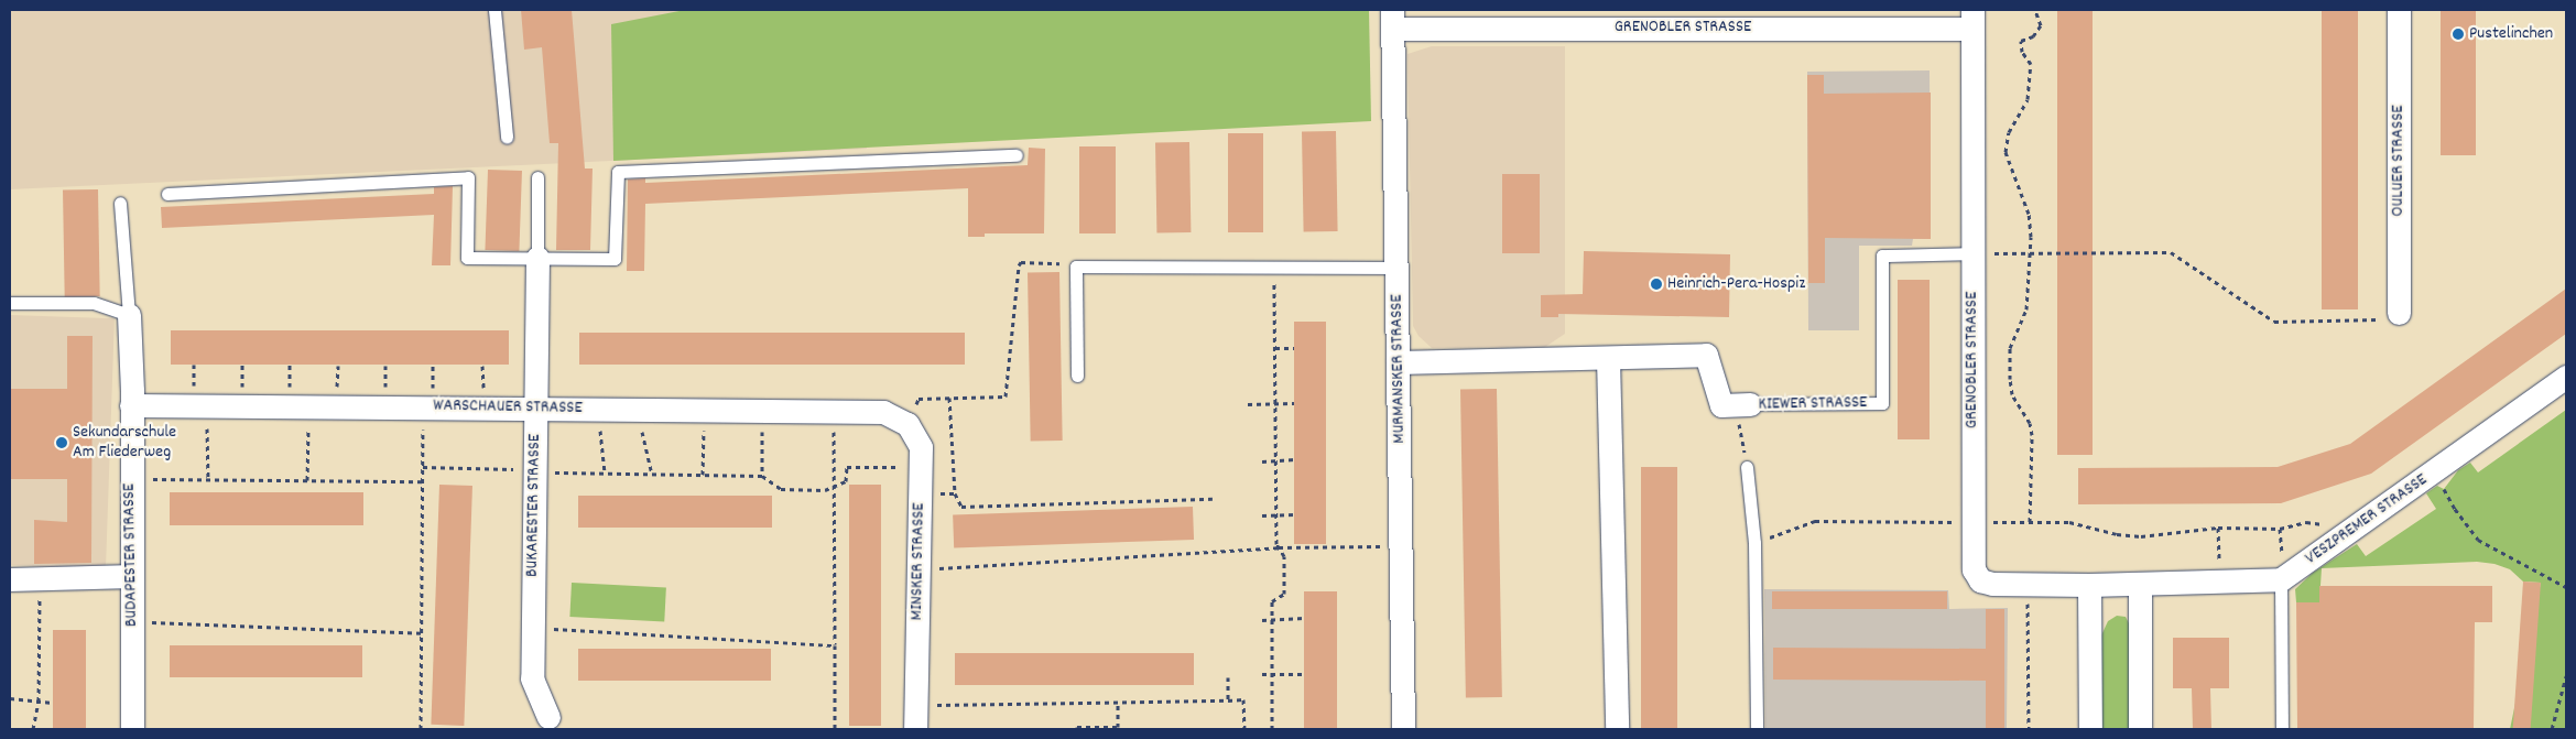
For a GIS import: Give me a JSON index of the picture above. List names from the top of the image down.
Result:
{
  "streets": {
    "street": [
      "GRENOBLER STRASSE",
      "OULUER STRASSE",
      "MURMANSKER STRASSE",
      "KIEWER STRASSE",
      "WARSCHAUER STRASSE",
      "BUKARESTER STRASSE",
      "VESZPREMER STRASSE",
      "BUDAPESTER STRASSE",
      "MINSKER STRASSE"
    ]
  },
  "crossings": [
    ["GRENOBLER STRASSE", "MURMANSKER STRASSE"],
    ["GRENOBLER STRASSE", "KIEWER STRASSE"],
    ["MURMANSKER STRASSE", "KIEWER STRASSE"],
    ["WARSCHAUER STRASSE", "BUKARESTER STRASSE"],
    ["WARSCHAUER STRASSE", "BUDAPESTER STRASSE"],
    ["WARSCHAUER STRASSE", "MINSKER STRASSE"]
  ],
  "places": ["Pustelinchen", "Heinrich-Pera-Hospiz", "Sekundarschule Am Fliederweg"]
}
